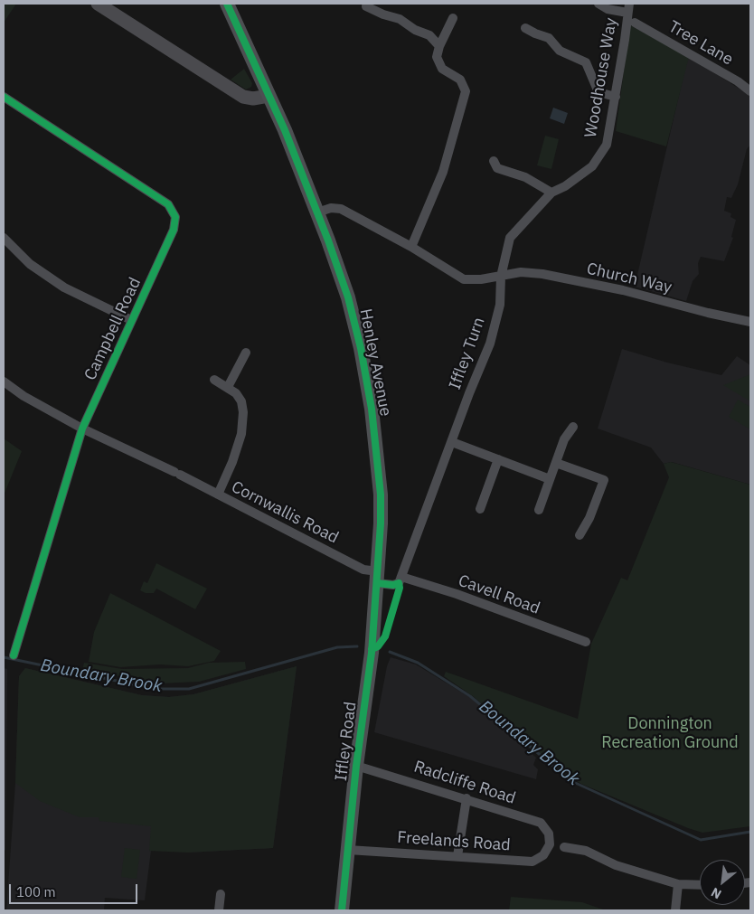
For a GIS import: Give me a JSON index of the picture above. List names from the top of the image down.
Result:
{
  "streets": {
    "main road": ["Henley Avenue", "Iffley Road"],
    "street": [
      "Tree Lane",
      "Woodhouse Way",
      "Church Way",
      "Campbell Road",
      "Iffley Turn",
      "Cornwallis Road",
      "Cavell Road",
      "Radcliffe Road",
      "Freelands Road"
    ]
  },
  "crossings": [
    ["Woodhouse Way", "Church Way"],
    ["Woodhouse Way", "Iffley Turn"],
    ["Church Way", "Iffley Turn"],
    ["Campbell Road", "Cornwallis Road"],
    ["Iffley Turn", "Cavell Road"],
    ["Henley Avenue", "Cornwallis Road"],
    ["Henley Avenue", "Iffley Road"],
    ["Iffley Road", "Radcliffe Road"],
    ["Iffley Road", "Freelands Road"],
    ["Radcliffe Road", "Freelands Road"]
  ],
  "water": ["Boundary Brook"],
  "parks": ["Donnington Recreation Ground"],
  "scale_bar": "100 m",
  "north": "bottom left"
}
